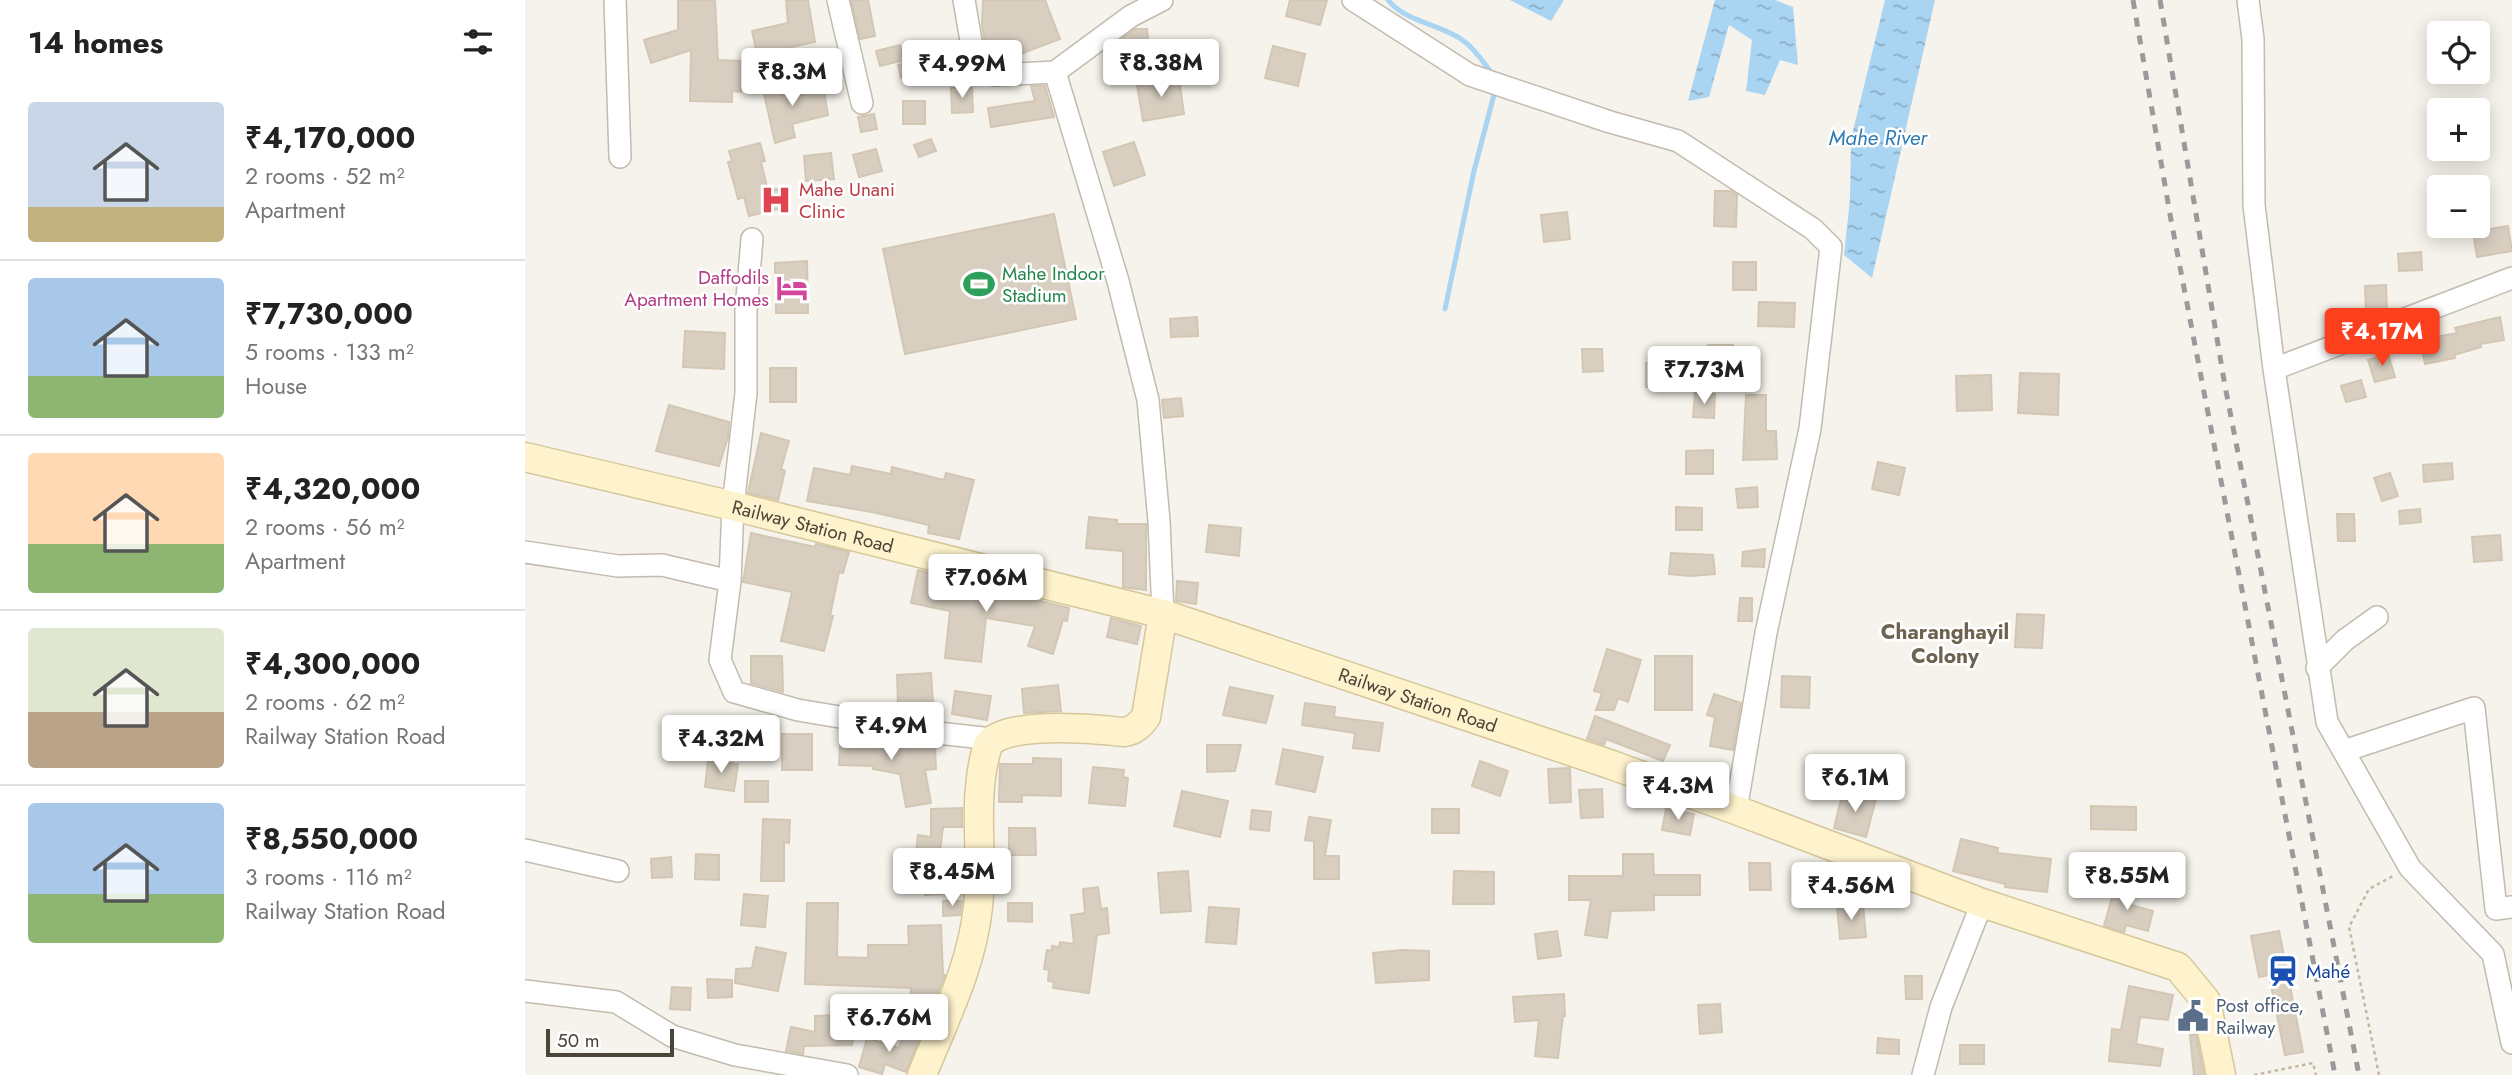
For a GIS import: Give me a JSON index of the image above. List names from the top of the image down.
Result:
{
  "streets": {
    "street": ["Railway Station Road"]
  },
  "districts": ["Charanghayil Colony"],
  "water": ["Mahe River"],
  "places": {
    "hospital": ["Mahe Unani Clinic"],
    "sports": ["Mahe Indoor Stadium"],
    "hotel": ["Daffodils Apartment Homes"],
    "station": ["Mahé"],
    "public building": ["Post office, Railway"]
  },
  "scale_bar": "50 m",
  "page": {
    "heading": "14 homes",
    "map_buttons": ["+", "−"],
    "price": [
      "₹8.38M",
      "₹4.99M",
      "₹8.3M",
      "₹4.17M",
      "₹7.73M",
      "₹7.06M",
      "₹4.9M",
      "₹4.32M",
      "₹6.1M",
      "₹4.3M",
      "₹8.45M",
      "₹8.55M",
      "₹4.56M",
      "₹6.76M"
    ],
    "list": [
      {
        "name": "₹4,170,000",
        "note": "2 rooms · 52 m² · Apartment"
      },
      {
        "name": "₹7,730,000",
        "note": "5 rooms · 133 m² · House"
      },
      {
        "name": "₹4,320,000",
        "note": "2 rooms · 56 m² · Apartment"
      },
      {
        "name": "₹4,300,000",
        "note": "2 rooms · 62 m² · Railway Station Road"
      },
      {
        "name": "₹8,550,000",
        "note": "3 rooms · 116 m² · Railway Station Road"
      }
    ],
    "scale": "50 m"
  }
}
